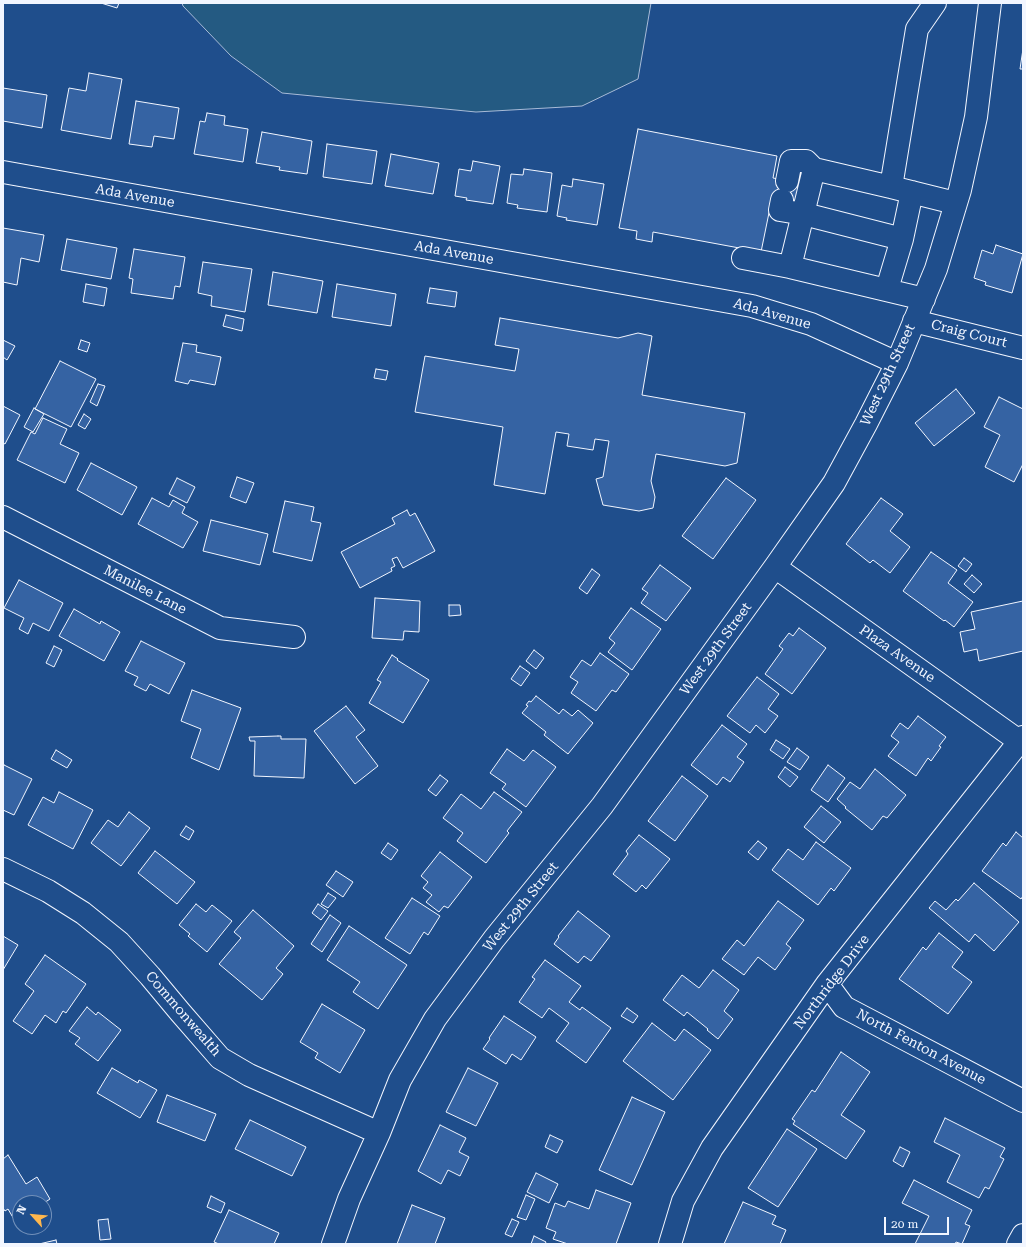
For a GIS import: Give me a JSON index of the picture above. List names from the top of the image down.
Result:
{
  "streets": {
    "street": [
      "Ada Avenue",
      "Craig Court",
      "West 29th Street",
      "Manilee Lane",
      "Plaza Avenue",
      "Northridge Drive",
      "Commonwealth",
      "North Fenton Avenue"
    ]
  },
  "crossings": [
    ["Ada Avenue", "West 29th Street"],
    ["Craig Court", "West 29th Street"],
    ["West 29th Street", "Plaza Avenue"],
    ["West 29th Street", "Commonwealth"],
    ["Plaza Avenue", "Northridge Drive"],
    ["Northridge Drive", "North Fenton Avenue"]
  ],
  "scale_bar": "20 m",
  "north": "top left"
}
